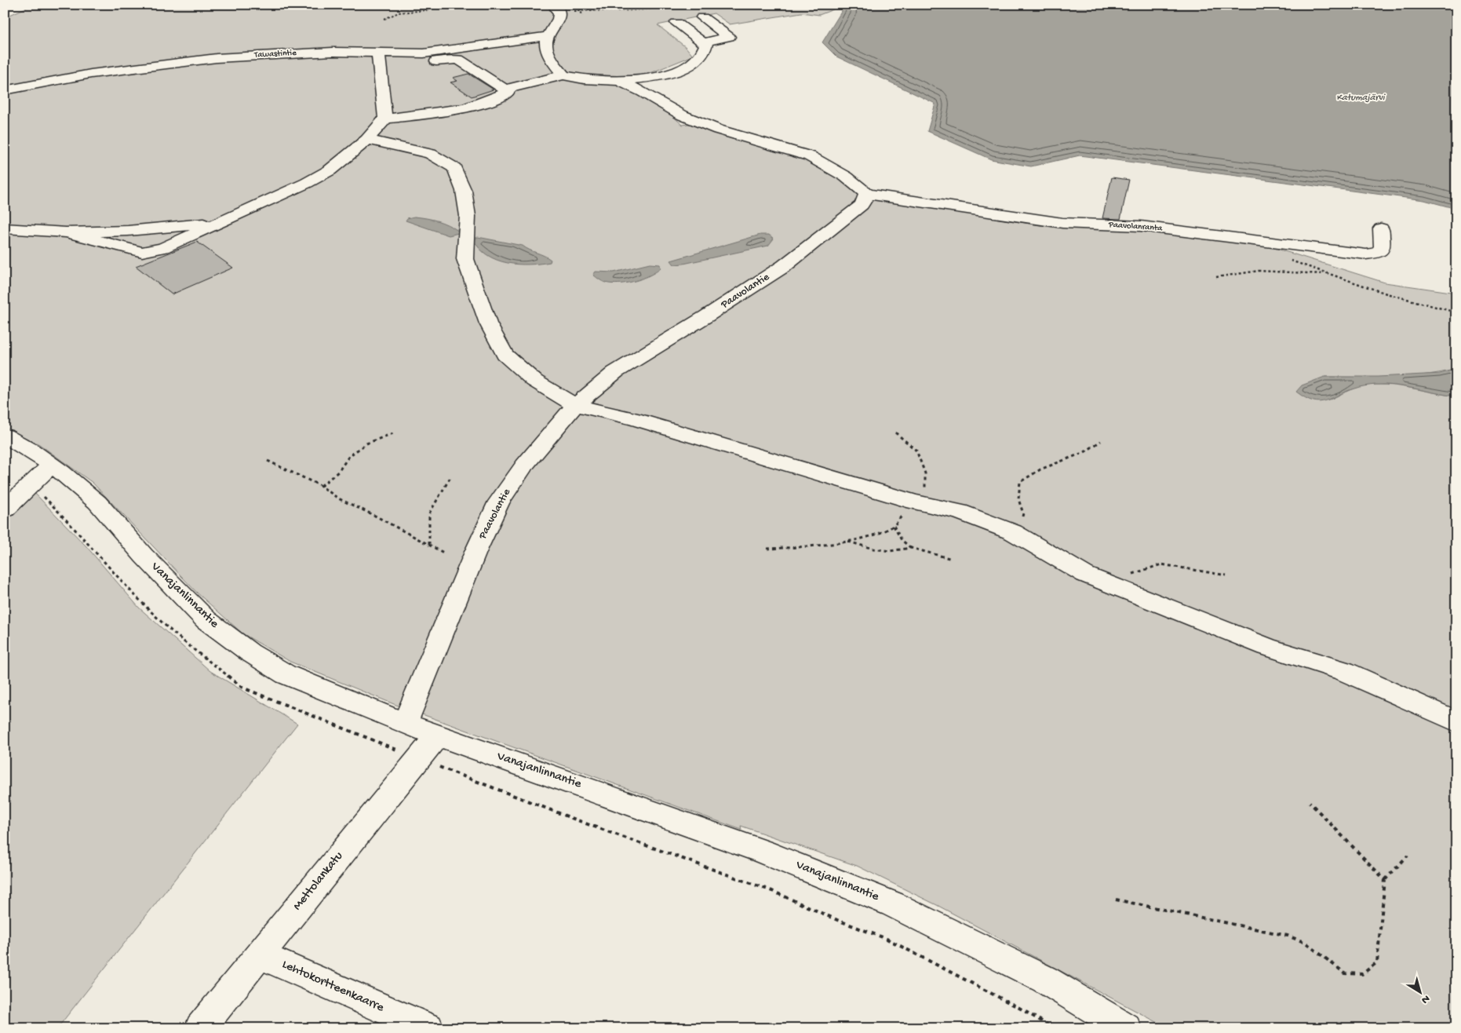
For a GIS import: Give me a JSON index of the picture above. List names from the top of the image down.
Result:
{
  "streets": {
    "street": [
      "Tawastintie",
      "Paavolanranta",
      "Paavolantie",
      "Vanajanlinnantie",
      "Mettolankatu",
      "Lehtokortteenkaarre"
    ]
  },
  "crossings": [
    ["Paavolanranta", "Paavolantie"],
    ["Paavolantie", "Vanajanlinnantie"],
    ["Vanajanlinnantie", "Mettolankatu"],
    ["Mettolankatu", "Lehtokortteenkaarre"]
  ],
  "water": ["Katumajärvi"],
  "north": "bottom right"
}
